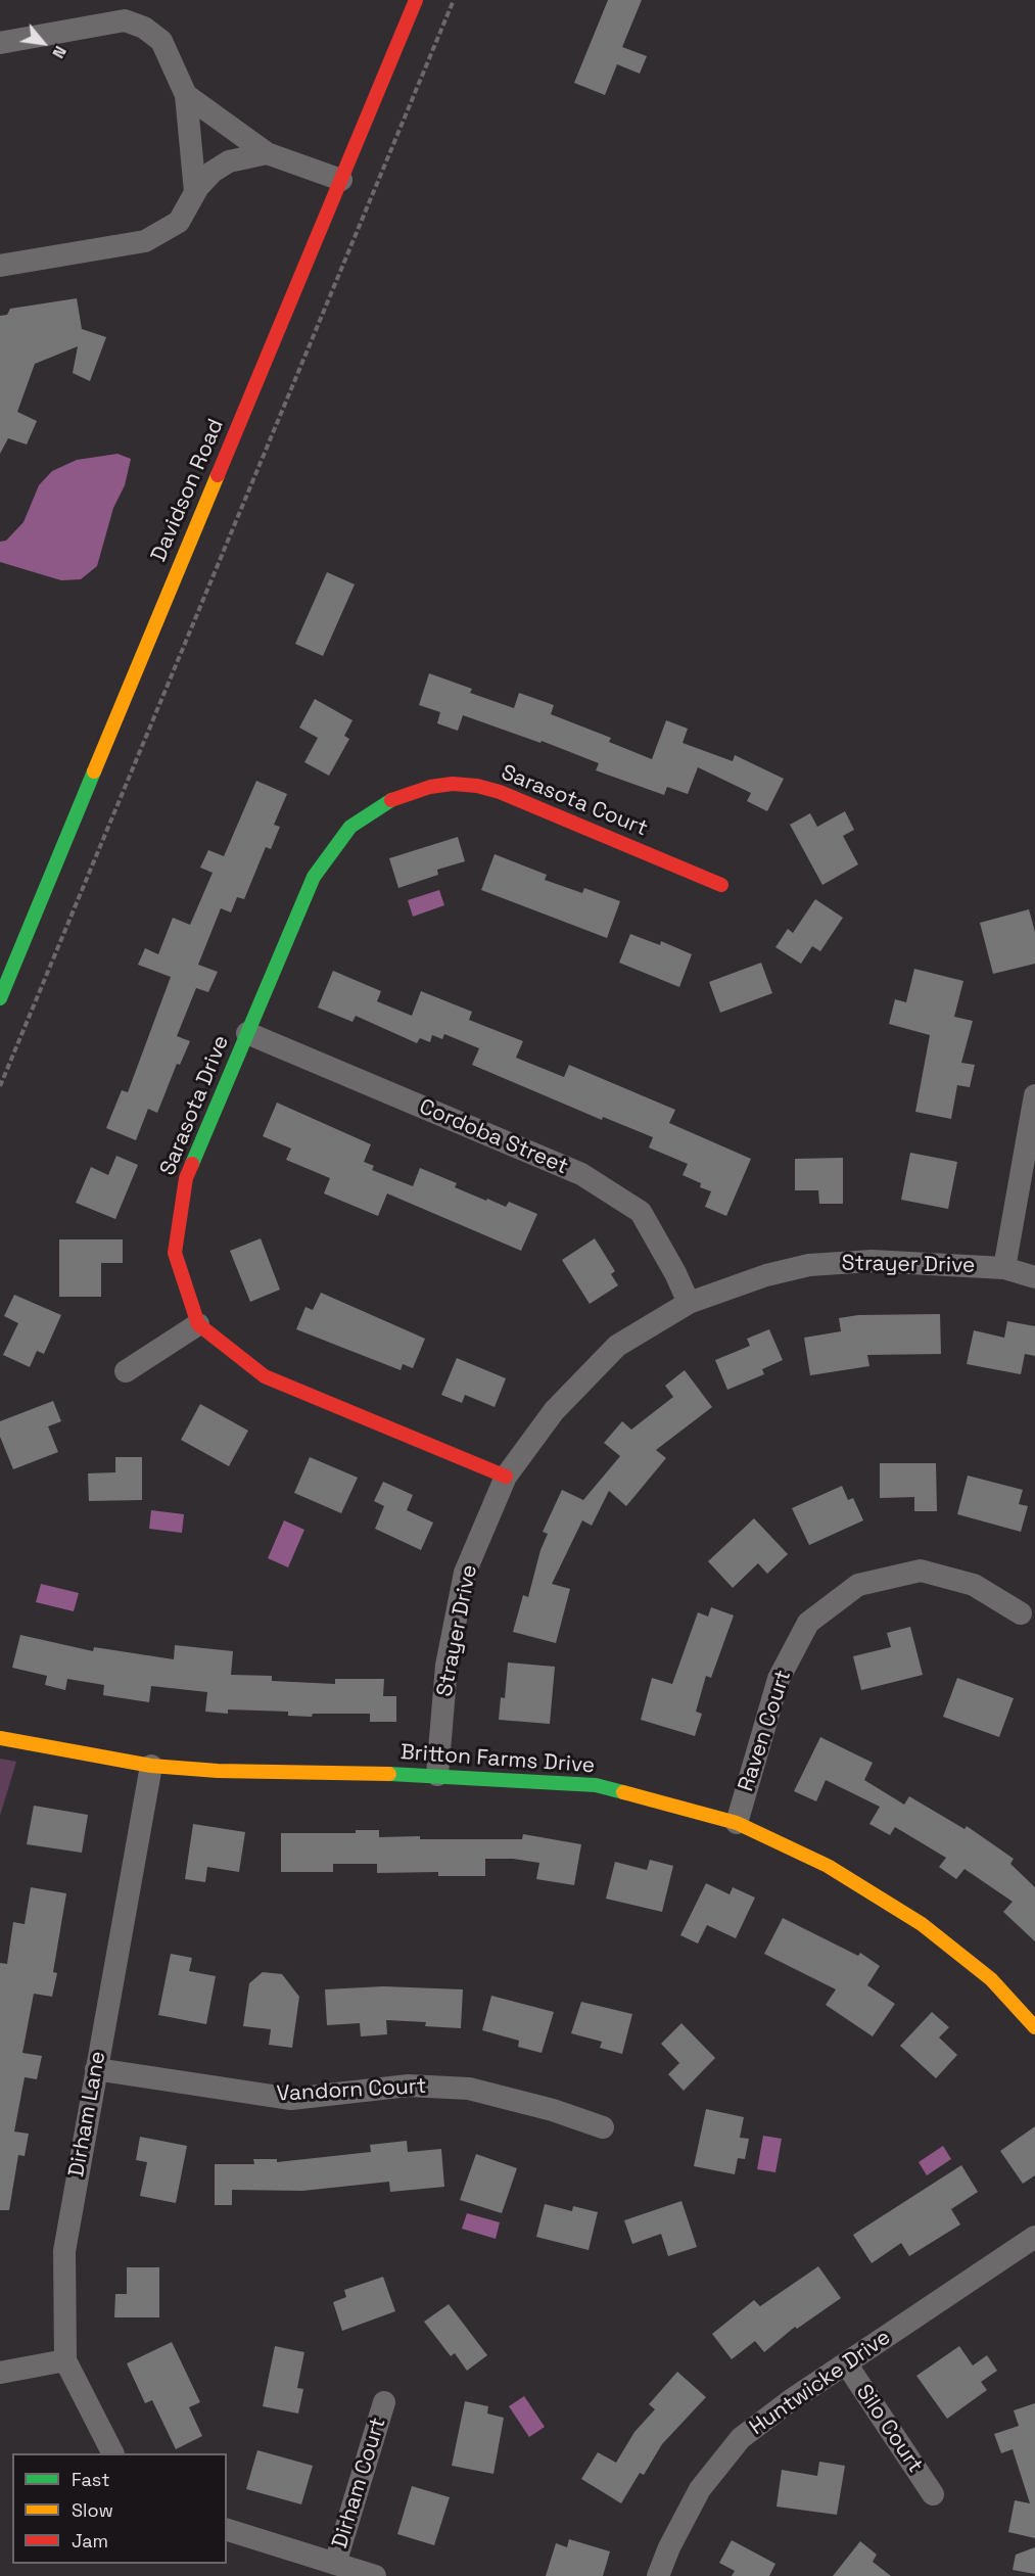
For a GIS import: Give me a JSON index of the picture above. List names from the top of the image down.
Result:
{
  "streets": {
    "street": [
      "Davidson Road",
      "Sarasota Court",
      "Sarasota Drive",
      "Cordoba Street",
      "Strayer Drive",
      "Raven Court",
      "Britton Farms Drive",
      "Vandorn Court",
      "Dirham Lane",
      "Huntwicke Drive",
      "Silo Court",
      "Dirham Court"
    ]
  },
  "crossings": [
    ["Sarasota Court", "Sarasota Drive"],
    ["Sarasota Drive", "Cordoba Street"],
    ["Cordoba Street", "Strayer Drive"],
    ["Strayer Drive", "Britton Farms Drive"],
    ["Raven Court", "Britton Farms Drive"],
    ["Britton Farms Drive", "Dirham Lane"],
    ["Vandorn Court", "Dirham Lane"],
    ["Huntwicke Drive", "Silo Court"]
  ],
  "legend": ["Fast", "Slow", "Jam"],
  "north": "bottom right"
}
